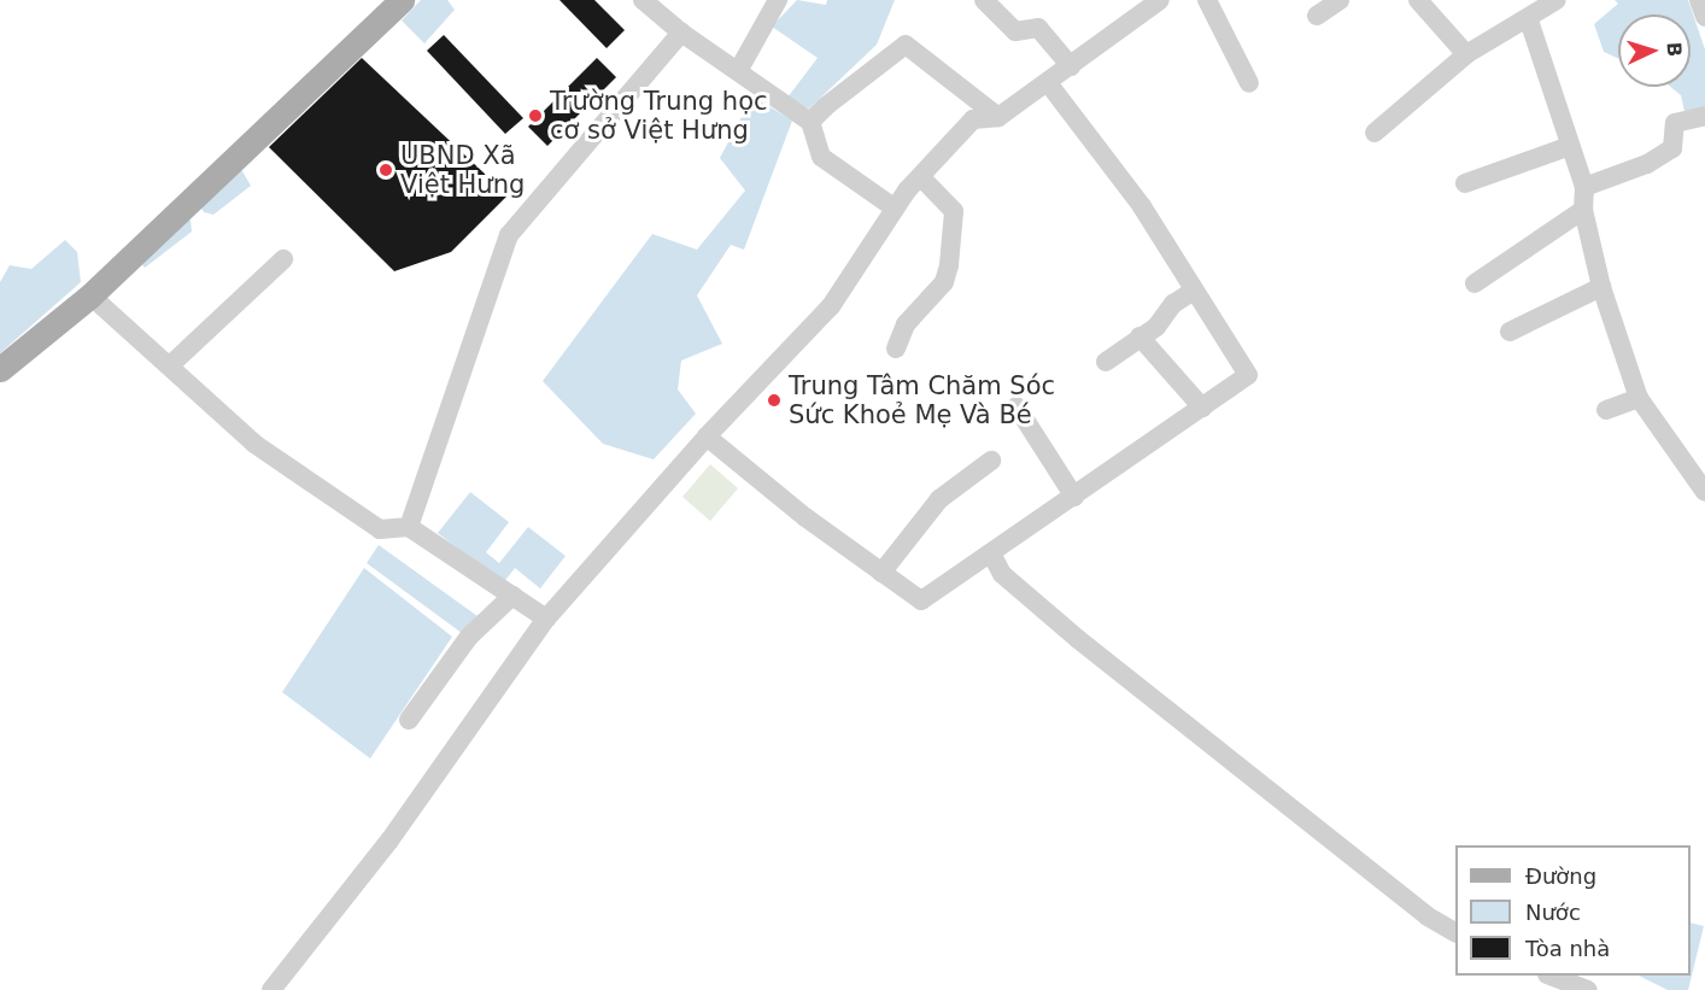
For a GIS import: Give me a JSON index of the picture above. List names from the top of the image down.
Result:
{
  "places": ["Trường Trung học cơ sở Việt Hưng", "UBND Xã Việt Hưng", "Trung Tâm Chăm Sóc Sức Khoẻ Mẹ Và Bé"],
  "legend": ["Đường", "Nước", "Tòa nhà"],
  "north": "right"
}
